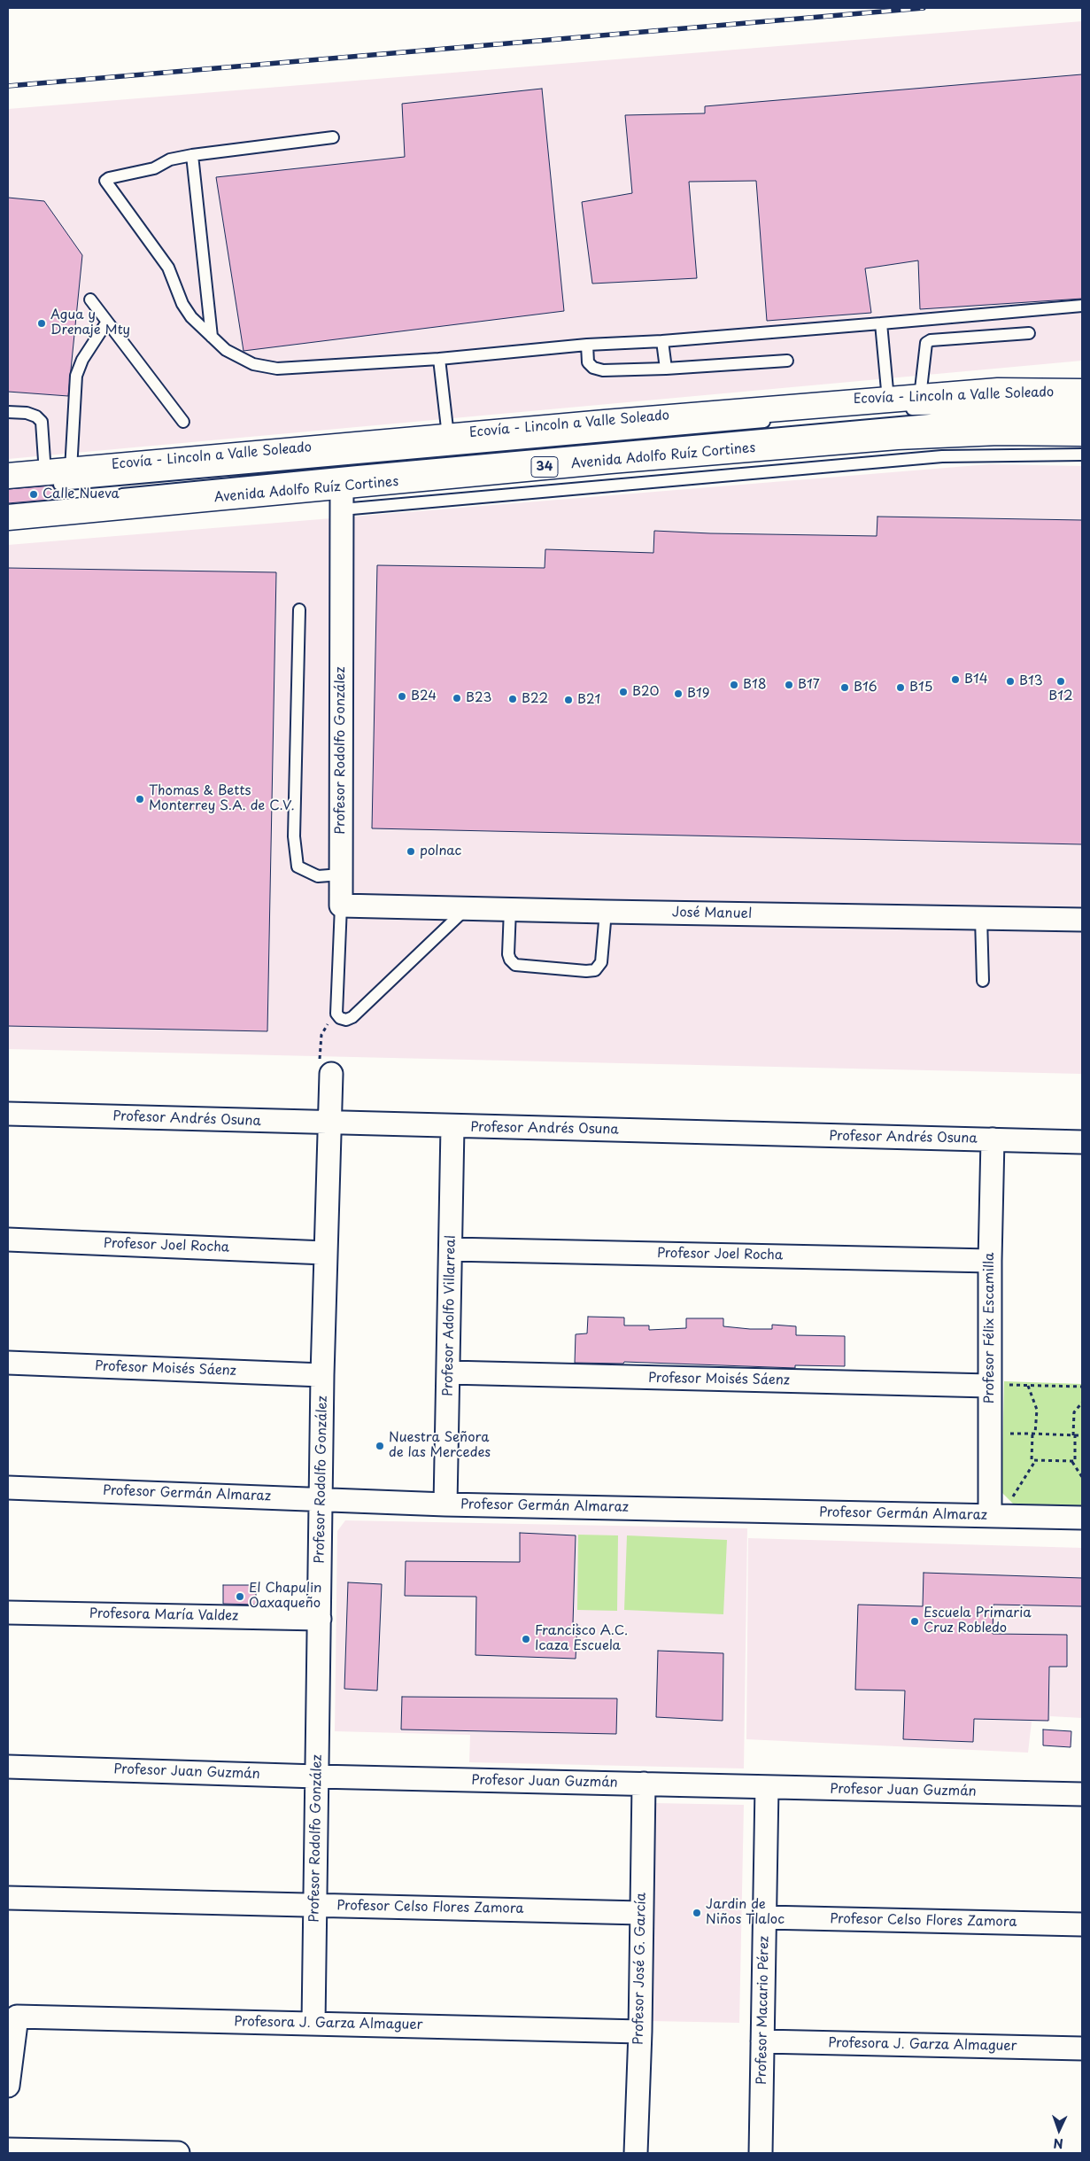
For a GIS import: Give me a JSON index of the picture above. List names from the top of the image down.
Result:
{
  "streets": {
    "main road": ["Avenida Adolfo Ruíz Cortines", "34"],
    "street": [
      "Profesor Rodolfo González",
      "José Manuel",
      "Profesor Andrés Osuna",
      "Profesor Joel Rocha",
      "Profesor Adolfo Villarreal",
      "Profesor Félix Escamilla",
      "Profesor Moisés Sáenz",
      "Profesor Germán Almaraz",
      "Profesora María Valdez",
      "Profesor Juan Guzmán",
      "Profesor Celso Flores Zamora",
      "Profesor José G. García",
      "Profesor Macario Pérez",
      "Profesora J. Garza Almaguer"
    ],
    "lane": ["Ecovía - Lincoln a Valle Soleado"]
  },
  "crossings": [
    ["Avenida Adolfo Ruíz Cortines", "Profesor Rodolfo González"],
    ["Profesor Rodolfo González", "José Manuel"],
    ["Profesor Rodolfo González", "Profesor Andrés Osuna"],
    ["Profesor Rodolfo González", "Profesor Joel Rocha"],
    ["Profesor Rodolfo González", "Profesor Moisés Sáenz"],
    ["Profesor Rodolfo González", "Profesor Germán Almaraz"],
    ["Profesor Rodolfo González", "Profesora María Valdez"],
    ["Profesor Rodolfo González", "Profesor Juan Guzmán"],
    ["Profesor Rodolfo González", "Profesor Celso Flores Zamora"],
    ["Profesor Rodolfo González", "Profesora J. Garza Almaguer"],
    ["Profesor Andrés Osuna", "Profesor Adolfo Villarreal"],
    ["Profesor Andrés Osuna", "Profesor Félix Escamilla"],
    ["Profesor Joel Rocha", "Profesor Adolfo Villarreal"],
    ["Profesor Joel Rocha", "Profesor Félix Escamilla"],
    ["Profesor Adolfo Villarreal", "Profesor Moisés Sáenz"],
    ["Profesor Adolfo Villarreal", "Profesor Germán Almaraz"],
    ["Profesor Félix Escamilla", "Profesor Moisés Sáenz"],
    ["Profesor Félix Escamilla", "Profesor Germán Almaraz"],
    ["Profesor Juan Guzmán", "Profesor José G. García"],
    ["Profesor Juan Guzmán", "Profesor Macario Pérez"],
    ["Profesor Celso Flores Zamora", "Profesor José G. García"],
    ["Profesor Celso Flores Zamora", "Profesor Macario Pérez"],
    ["Profesor José G. García", "Profesora J. Garza Almaguer"],
    ["Profesor Macario Pérez", "Profesora J. Garza Almaguer"]
  ],
  "places": [
    "Agua y Drenaje Mty",
    "Calle Nueva",
    "B14",
    "B13",
    "B12",
    "B18",
    "B17",
    "B16",
    "B15",
    "B20",
    "B19",
    "B24",
    "B23",
    "B22",
    "B21",
    "Thomas & Betts Monterrey S.A. de C.V.",
    "polnac",
    "Nuestra Señora de las Mercedes",
    "El Chapulin Oaxaqueño",
    "Escuela Primaria Cruz Robledo",
    "Francisco A.C. Icaza Escuela",
    "Jardin de Niños Tlaloc"
  ],
  "north": "bottom"
}
